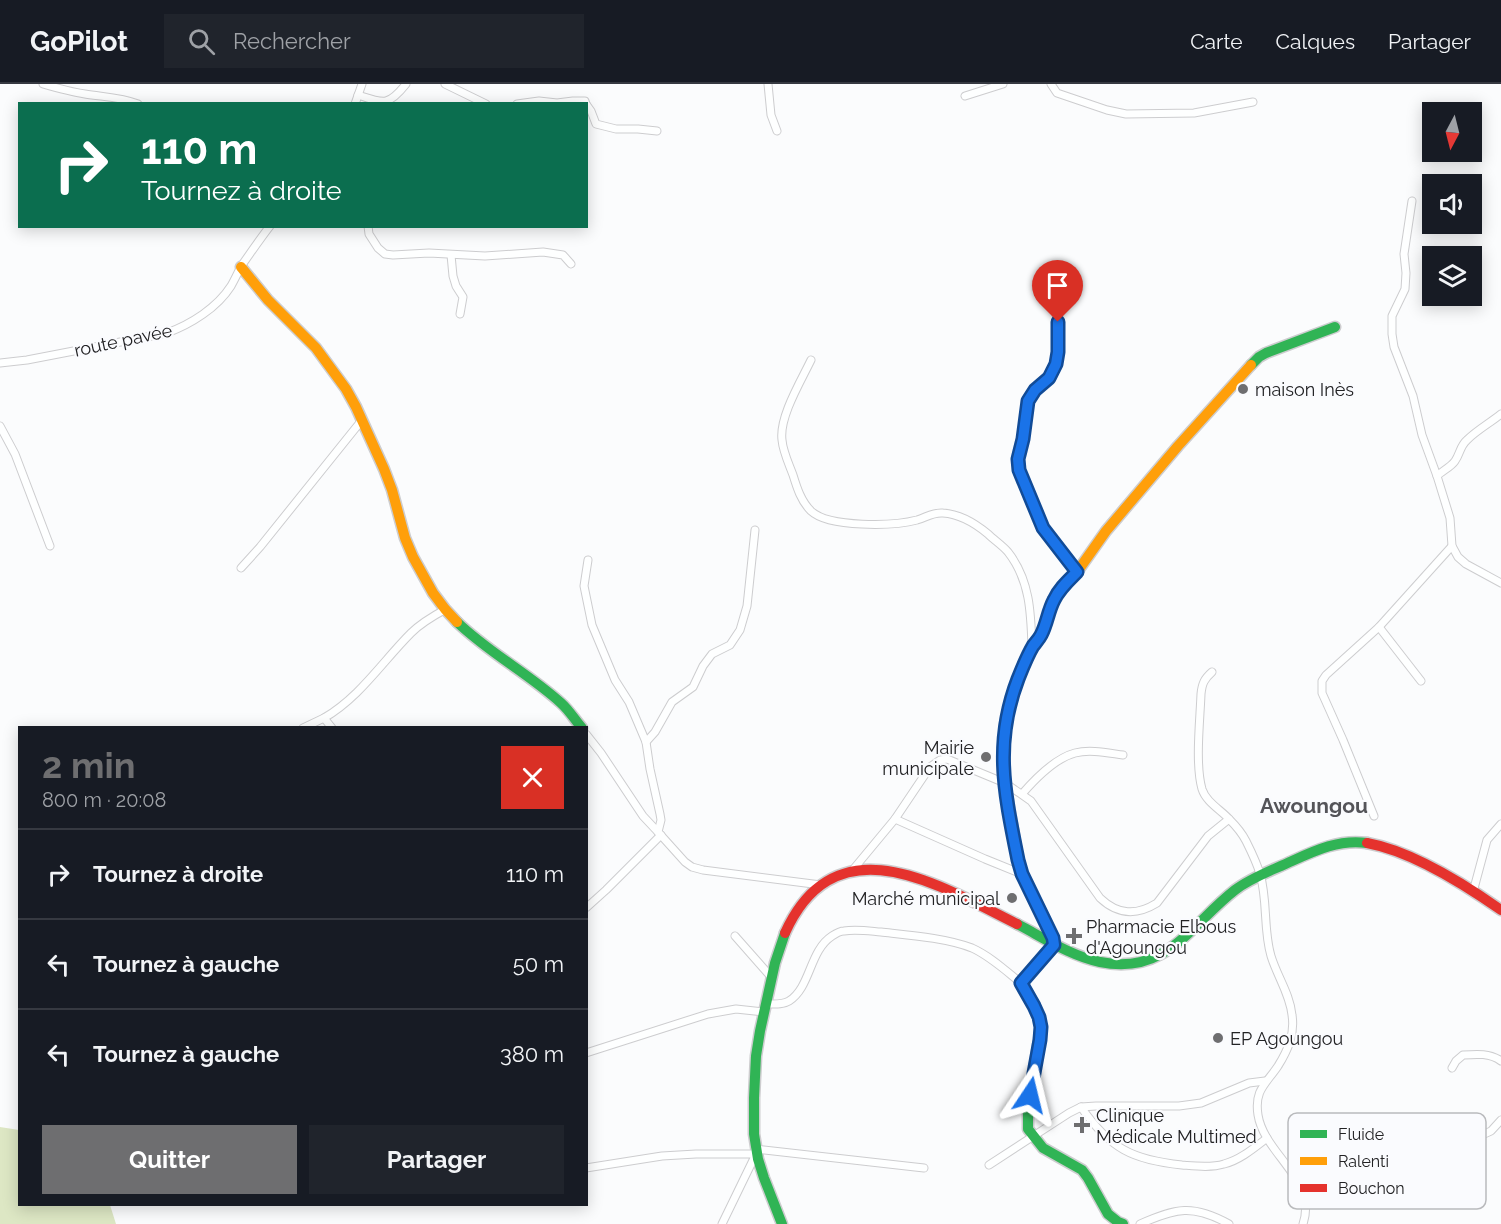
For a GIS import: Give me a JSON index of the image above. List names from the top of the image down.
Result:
{
  "streets": {
    "street": ["route pavée"]
  },
  "districts": ["Awoungou"],
  "places": {
    "other": [
      "maison Inès",
      "Mairie municipale",
      "Marché municipal",
      "EP Agoungou"
    ],
    "health": ["Pharmacie Elbous d'Agoungou", "Clinique Médicale Multimed"]
  },
  "legend": ["Fluide", "Ralenti", "Bouchon"],
  "north": "bottom",
  "page": {
    "header": "GoPilot",
    "search": "Rechercher",
    "nav": ["Carte", "Calques", "Partager"],
    "turn": ["110 m", "Tournez à droite"],
    "heading": ["2 min", "800 m · 20:08"],
    "list": [
      {
        "name": "Tournez à droite",
        "value": "110 m"
      },
      {
        "name": "Tournez à gauche",
        "value": "50 m"
      },
      {
        "name": "Tournez à gauche",
        "value": "380 m"
      }
    ],
    "buttons": ["Quitter", "Partager"]
  }
}
